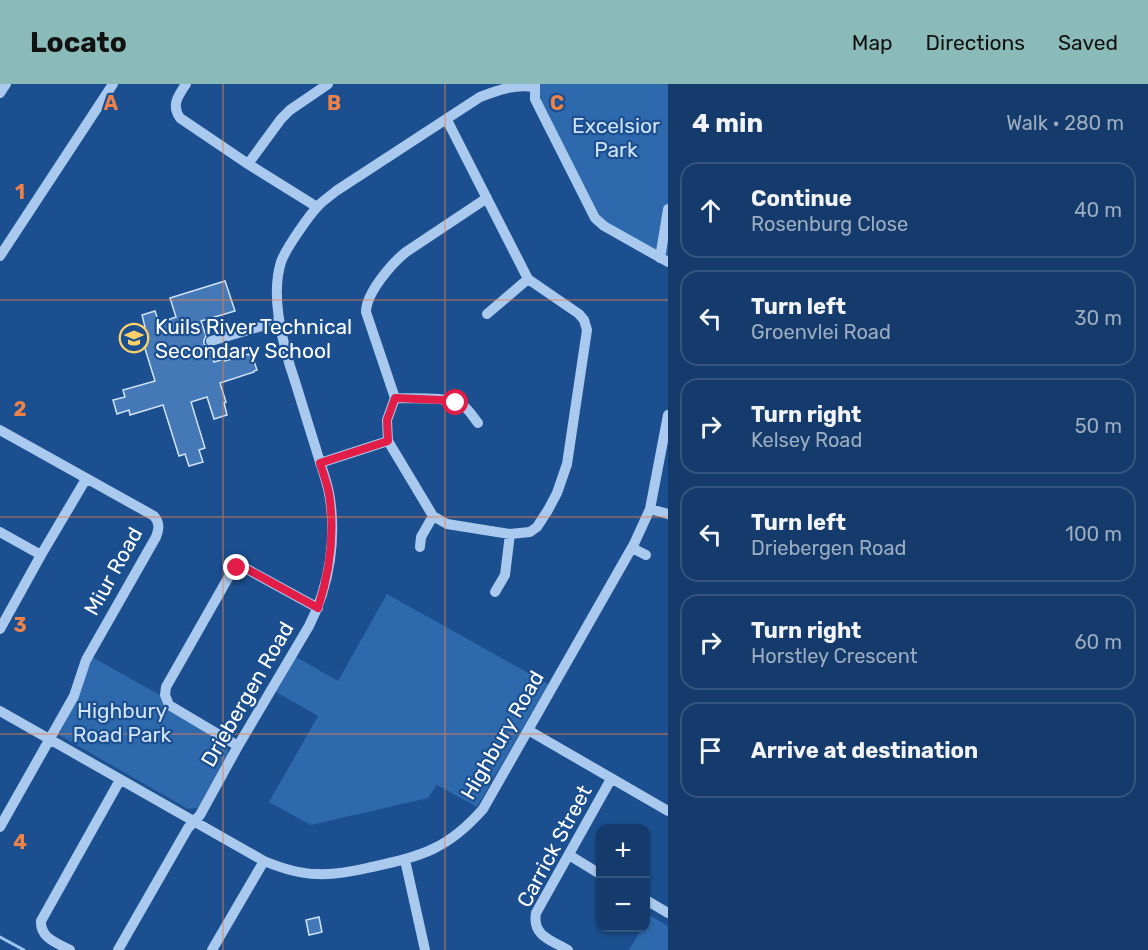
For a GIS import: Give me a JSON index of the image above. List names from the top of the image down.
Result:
{
  "streets": {
    "street": [
      "Miur Road",
      "Driebergen Road",
      "Highbury Road",
      "Carrick Street"
    ]
  },
  "crossings": [
    ["Miur Road", "Highbury Road"],
    ["Driebergen Road", "Highbury Road"]
  ],
  "parks": ["Excelsior Park", "Highbury Road Park"],
  "places": {
    "school or university": ["Kuils River Technical Secondary School"]
  },
  "page": {
    "header": "Locato",
    "nav": ["Map", "Directions", "Saved"],
    "heading": ["4 min", "Walk · 280 m"],
    "list": [
      ["Continue", "Rosenburg Close", "40 m"],
      ["Turn left", "Groenvlei Road", "30 m"],
      ["Turn right", "Kelsey Road", "50 m"],
      ["Turn left", "Driebergen Road", "100 m"],
      ["Turn right", "Horstley Crescent", "60 m"],
      "Arrive at destination"
    ],
    "map_buttons": ["+", "−"]
  },
  "grid": {
    "columns": ["A", "B", "C"],
    "rows": [
      "1",
      "2",
      "3",
      "4"
    ]
  }
}
